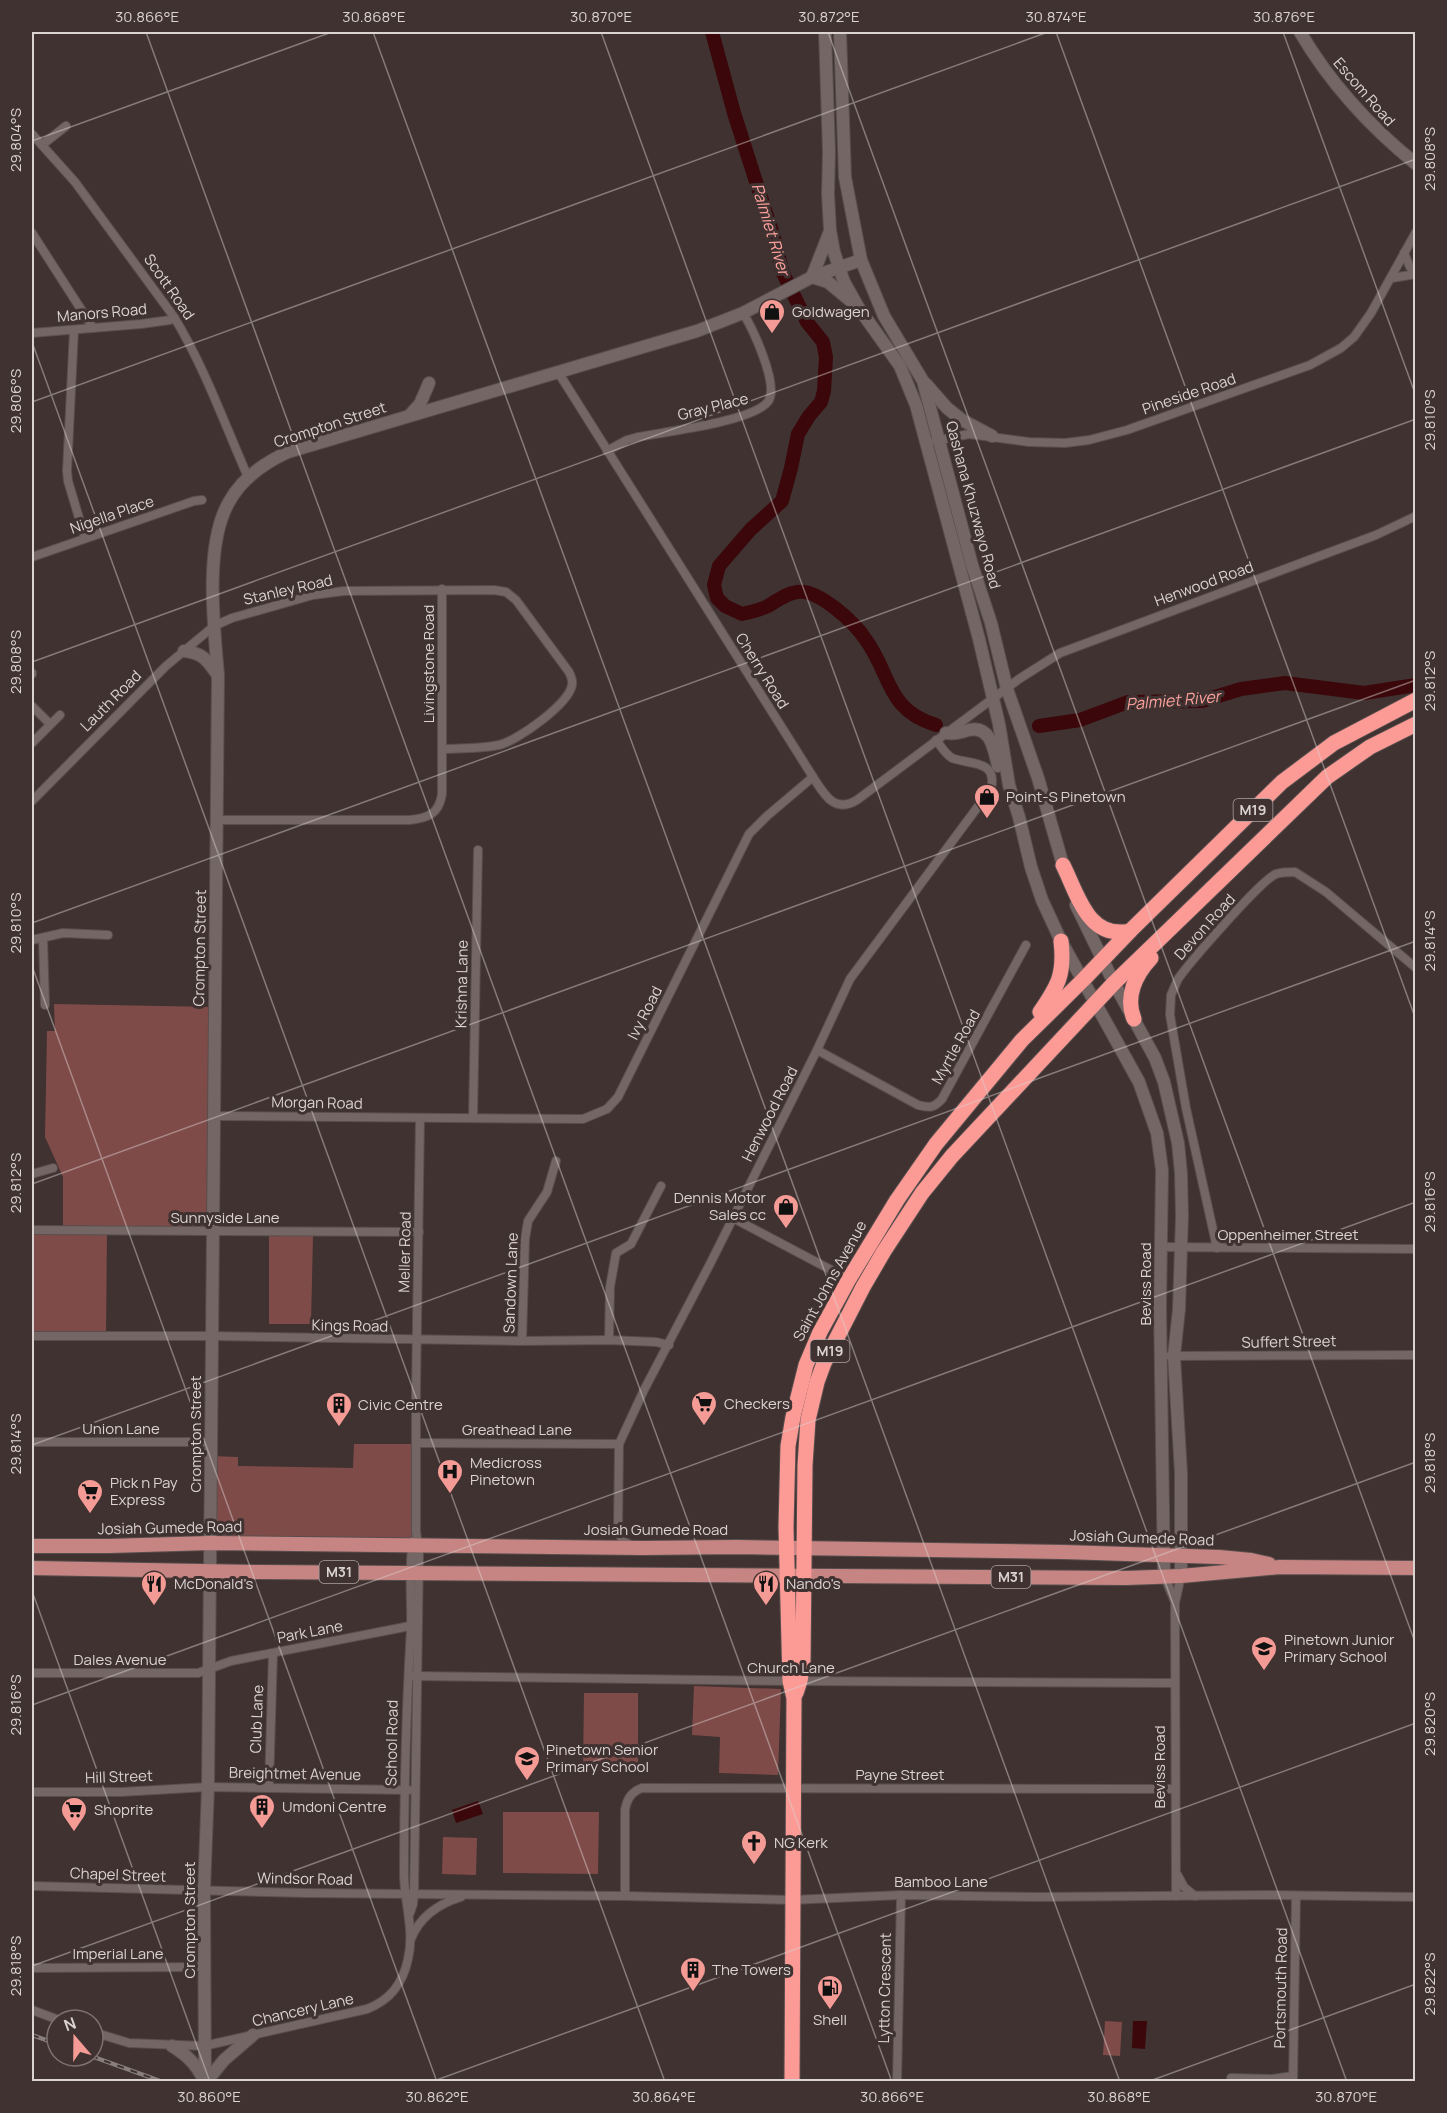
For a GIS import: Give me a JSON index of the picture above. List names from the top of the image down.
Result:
{
  "streets": {
    "highway": ["M19", "Saint Johns Avenue"],
    "main road": [
      "Escom Road",
      "Crompton Street",
      "Qashana Khuzwayo Road",
      "Beviss Road",
      "Josiah Gumede Road",
      "M31"
    ],
    "street": [
      "Scott Road",
      "Manors Road",
      "Pineside Road",
      "Gray Place",
      "Nigella Place",
      "Henwood Road",
      "Stanley Road",
      "Livingstone Road",
      "Cherry Road",
      "Lauth Road",
      "Devon Road",
      "Krishna Lane",
      "Ivy Road",
      "Myrtle Road",
      "Morgan Road",
      "Sunnyside Lane",
      "Oppenheimer Street",
      "Meller Road",
      "Sandown Lane",
      "Kings Road",
      "Suffert Street",
      "Union Lane",
      "Greathead Lane",
      "Park Lane",
      "Dales Avenue",
      "Church Lane",
      "Club Lane",
      "School Road",
      "Breightmet Avenue",
      "Payne Street",
      "Hill Street",
      "Chapel Street",
      "Windsor Road",
      "Bamboo Lane",
      "Imperial Lane",
      "Lytton Crescent",
      "Portsmouth Road",
      "Chancery Lane"
    ]
  },
  "crossings": [
    ["Scott Road", "Manors Road"],
    ["Scott Road", "Crompton Street"],
    ["Pineside Road", "Qashana Khuzwayo Road"],
    ["Gray Place", "Crompton Street"],
    ["Gray Place", "Cherry Road"],
    ["Crompton Street", "Qashana Khuzwayo Road"],
    ["Crompton Street", "Stanley Road"],
    ["Crompton Street", "Livingstone Road"],
    ["Crompton Street", "Cherry Road"],
    ["Crompton Street", "Lauth Road"],
    ["Crompton Street", "Morgan Road"],
    ["Crompton Street", "Sunnyside Lane"],
    ["Crompton Street", "Kings Road"],
    ["Crompton Street", "Union Lane"],
    ["Crompton Street", "Josiah Gumede Road"],
    ["Crompton Street", "Park Lane"],
    ["Crompton Street", "Dales Avenue"],
    ["Crompton Street", "Breightmet Avenue"],
    ["Crompton Street", "Hill Street"],
    ["Crompton Street", "Chapel Street"],
    ["Crompton Street", "Windsor Road"],
    ["Crompton Street", "Imperial Lane"],
    ["Crompton Street", "Chancery Lane"],
    ["Qashana Khuzwayo Road", "Henwood Road"],
    ["Qashana Khuzwayo Road", "Cherry Road"],
    ["Qashana Khuzwayo Road", "M19"],
    ["Qashana Khuzwayo Road", "Saint Johns Avenue"],
    ["Qashana Khuzwayo Road", "Beviss Road"],
    ["Henwood Road", "Cherry Road"],
    ["Henwood Road", "Myrtle Road"],
    ["Henwood Road", "Kings Road"],
    ["Henwood Road", "Greathead Lane"],
    ["Henwood Road", "Josiah Gumede Road"],
    ["Stanley Road", "Livingstone Road"],
    ["Stanley Road", "Lauth Road"],
    ["Cherry Road", "Ivy Road"],
    ["M19", "Saint Johns Avenue"],
    ["M19", "Beviss Road"],
    ["Devon Road", "Oppenheimer Street"],
    ["Krishna Lane", "Ivy Road"],
    ["Ivy Road", "Morgan Road"],
    ["Ivy Road", "Meller Road"],
    ["Morgan Road", "Meller Road"],
    ["Sunnyside Lane", "Meller Road"],
    ["Oppenheimer Street", "Beviss Road"],
    ["Meller Road", "Kings Road"],
    ["Meller Road", "Greathead Lane"],
    ["Meller Road", "Josiah Gumede Road"],
    ["Meller Road", "School Road"],
    ["Saint Johns Avenue", "Beviss Road"],
    ["Saint Johns Avenue", "Josiah Gumede Road"],
    ["Saint Johns Avenue", "Church Lane"],
    ["Saint Johns Avenue", "Payne Street"],
    ["Saint Johns Avenue", "Bamboo Lane"],
    ["Sandown Lane", "Kings Road"],
    ["Beviss Road", "Suffert Street"],
    ["Beviss Road", "Josiah Gumede Road"],
    ["Beviss Road", "Church Lane"],
    ["Beviss Road", "Payne Street"],
    ["Beviss Road", "Bamboo Lane"],
    ["Josiah Gumede Road", "School Road"],
    ["Park Lane", "Dales Avenue"],
    ["Park Lane", "Club Lane"],
    ["Park Lane", "School Road"],
    ["Church Lane", "School Road"],
    ["Club Lane", "Breightmet Avenue"],
    ["School Road", "Breightmet Avenue"],
    ["School Road", "Windsor Road"],
    ["School Road", "Bamboo Lane"],
    ["School Road", "Chancery Lane"],
    ["Breightmet Avenue", "Hill Street"],
    ["Payne Street", "Bamboo Lane"],
    ["Chapel Street", "Windsor Road"],
    ["Windsor Road", "Bamboo Lane"],
    ["Bamboo Lane", "Lytton Crescent"],
    ["Bamboo Lane", "Portsmouth Road"]
  ],
  "water": ["Palmiet River"],
  "places": {
    "shop": ["Goldwagen", "Point-S Pinetown", "Dennis Motor Sales cc"],
    "supermarket": ["Checkers", "Pick n Pay Express", "Shoprite"],
    "building": ["Civic Centre", "Umdoni Centre", "The Towers"],
    "hospital": ["Medicross Pinetown"],
    "restaurant": ["McDonald's", "Nando's"],
    "school or university": ["Pinetown Junior Primary School", "Pinetown Senior Primary School"],
    "church": ["NG Kerk"],
    "fuel station": ["Shell"]
  },
  "north": "top",
  "coordinates": [
    "30.866°E",
    "30.868°E",
    "30.870°E",
    "30.872°E",
    "30.874°E",
    "30.876°E",
    "29.804°S",
    "29.808°S",
    "29.806°S",
    "29.810°S",
    "29.812°S",
    "29.814°S",
    "29.816°S",
    "29.818°S",
    "29.820°S",
    "29.822°S",
    "30.860°E",
    "30.862°E",
    "30.864°E"
  ]
}
